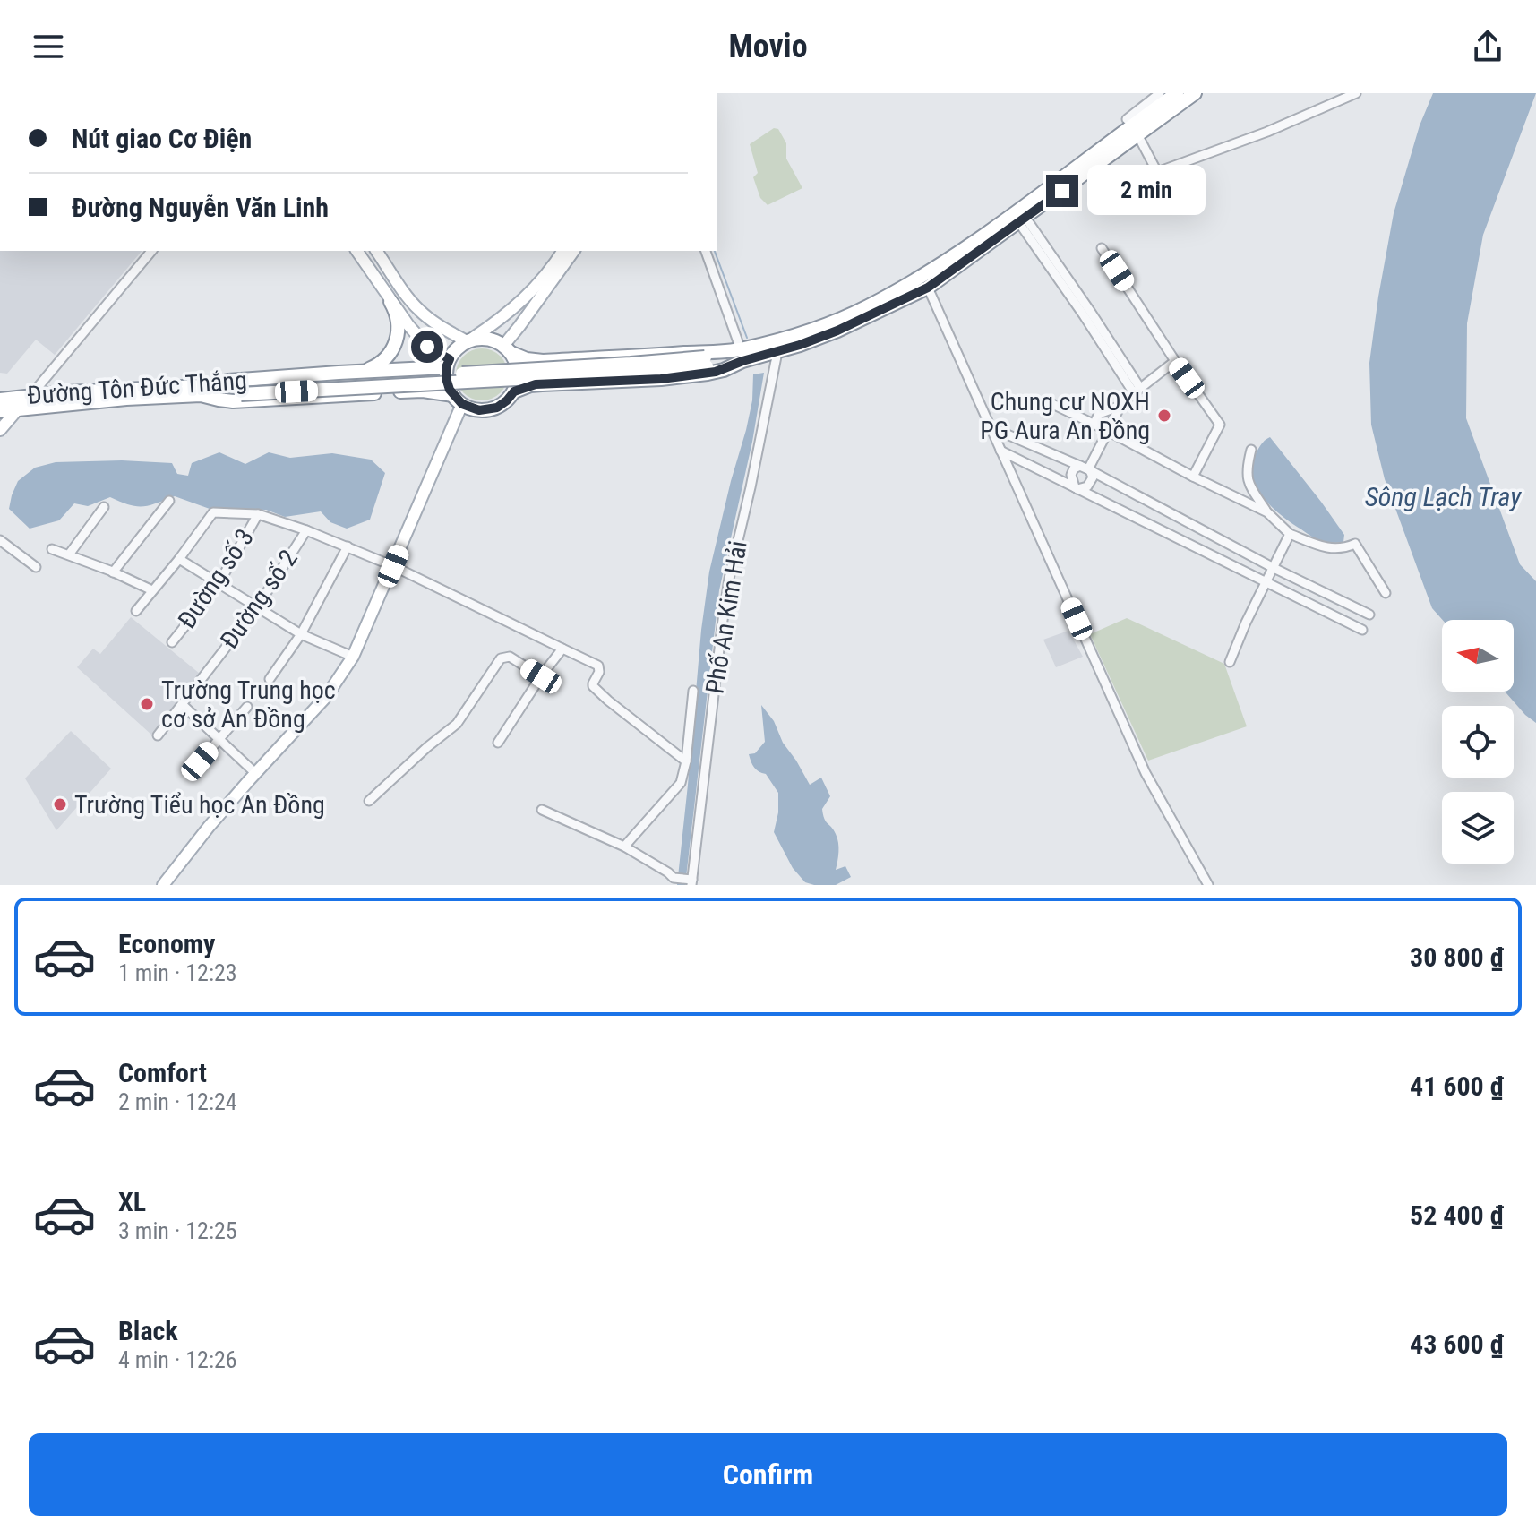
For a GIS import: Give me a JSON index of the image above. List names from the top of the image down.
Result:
{
  "streets": {
    "highway": ["Đường Tôn Đức Thắng"],
    "street": ["Đường số 3", "Đường số 2", "Phố An Kim Hải"]
  },
  "water": ["Sông Lạch Tray"],
  "places": ["Chung cư NOXH PG Aura An Đồng", "Trường Trung học cơ sở An Đồng", "Trường Tiểu học An Đồng"],
  "north": "left",
  "page": {
    "header": "Movio",
    "banner": ["Nút giao Cơ Điện", "Đường Nguyễn Văn Linh"],
    "bubble": "2 min",
    "list": [
      {
        "name": "Economy",
        "note": "1 min · 12:23",
        "value": "30 800 ₫"
      },
      {
        "name": "Comfort",
        "note": "2 min · 12:24",
        "value": "41 600 ₫"
      },
      {
        "name": "XL",
        "note": "3 min · 12:25",
        "value": "52 400 ₫"
      },
      {
        "name": "Black",
        "note": "4 min · 12:26",
        "value": "43 600 ₫"
      }
    ],
    "buttons": "Confirm"
  }
}
